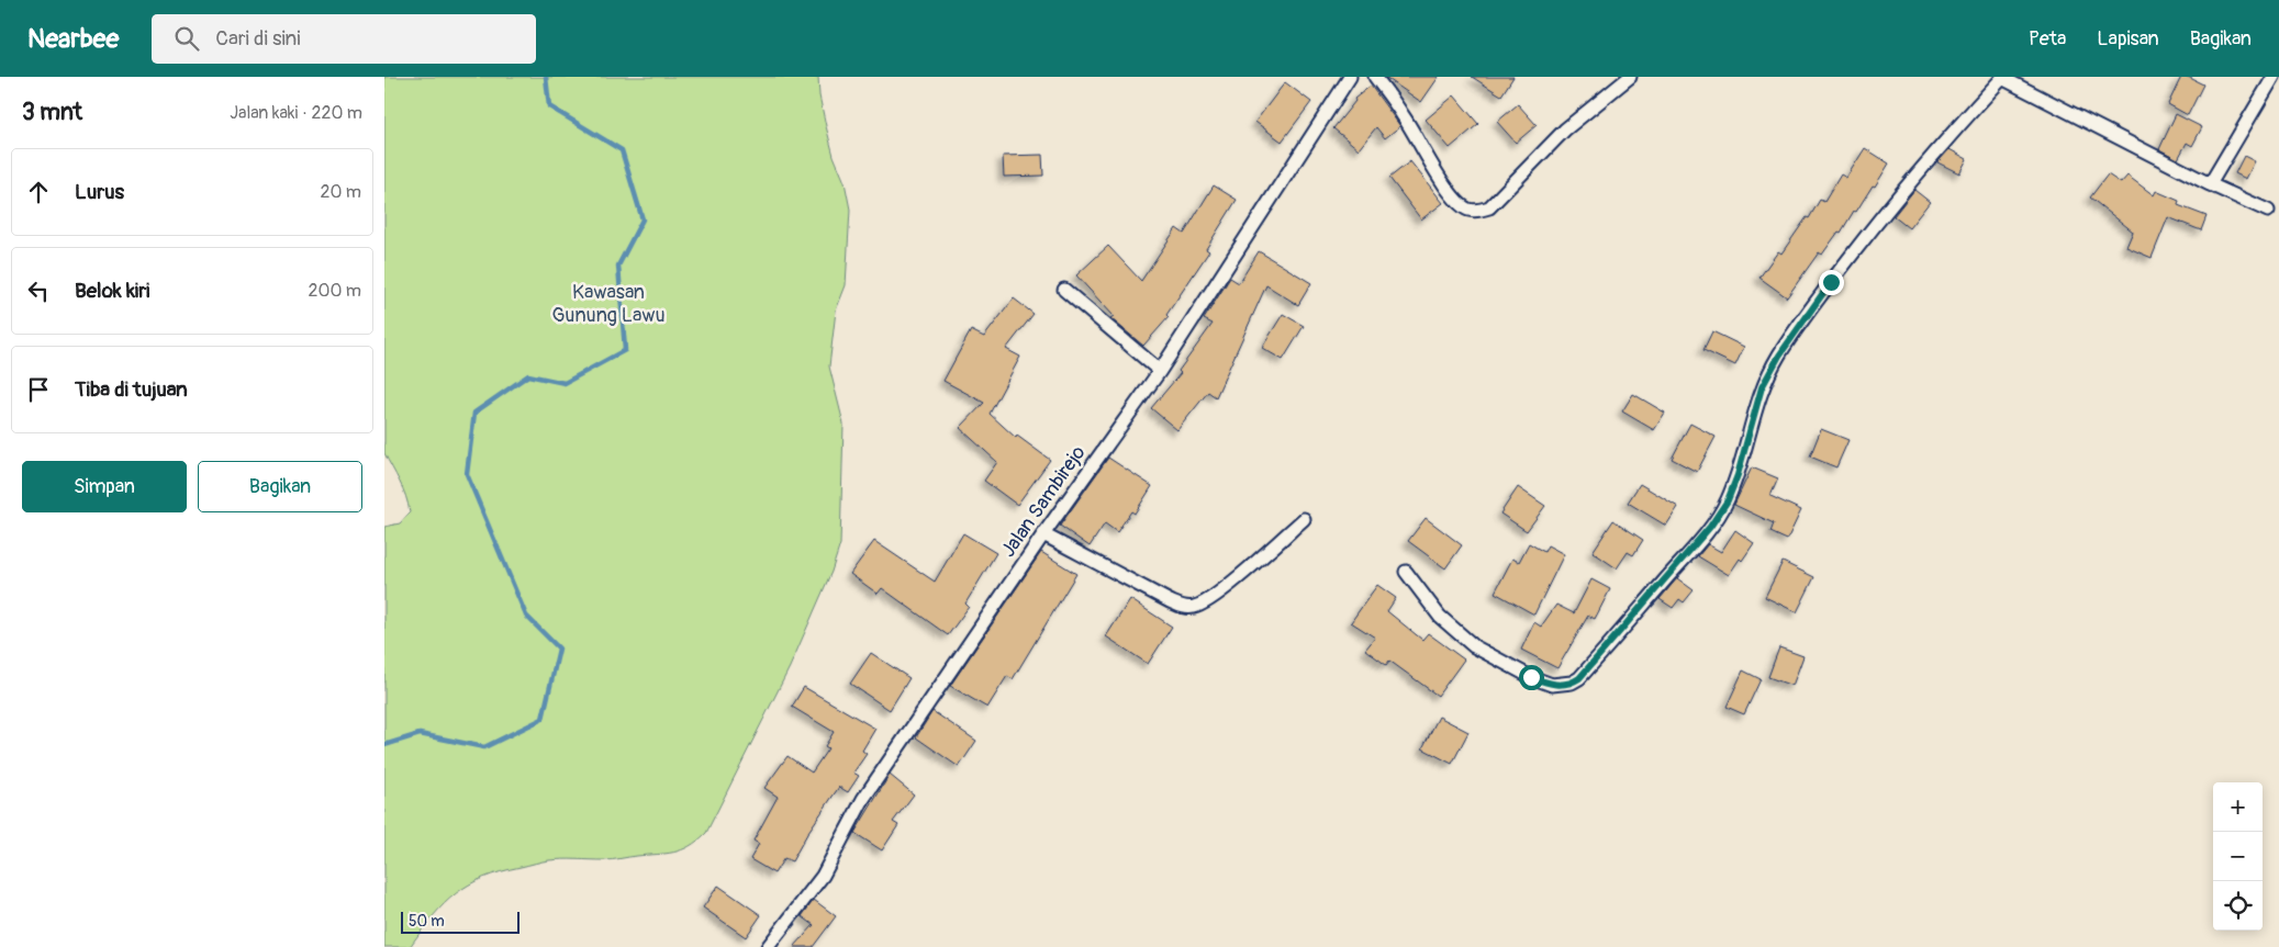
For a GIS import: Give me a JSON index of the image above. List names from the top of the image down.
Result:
{
  "streets": {
    "street": ["Jalan Sambirejo"]
  },
  "parks": ["Kawasan Gunung Lawu"],
  "scale_bar": "50 m",
  "page": {
    "header": "Nearbee",
    "search": "Cari di sini",
    "nav": ["Peta", "Lapisan", "Bagikan"],
    "heading": ["3 mnt", "Jalan kaki · 220 m"],
    "list": [
      ["Lurus", "20 m"],
      ["Belok kiri", "200 m"],
      "Tiba di tujuan"
    ],
    "buttons": ["Simpan", "Bagikan"],
    "map_buttons": ["+", "−"],
    "scale": "50 m"
  }
}
